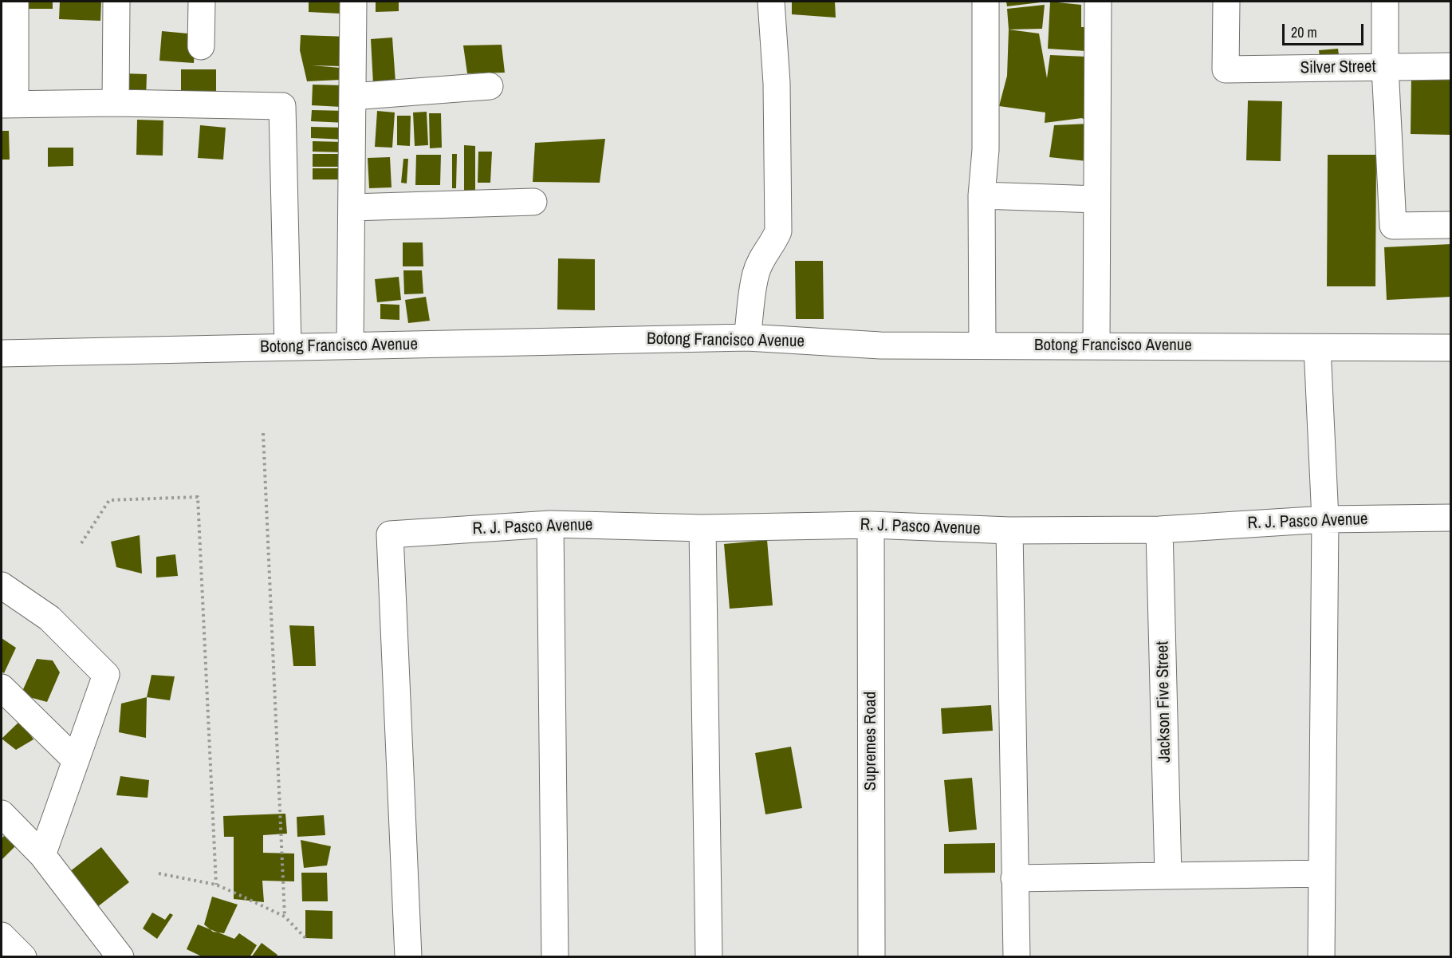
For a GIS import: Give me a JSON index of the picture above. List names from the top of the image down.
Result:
{
  "streets": {
    "street": [
      "Silver Street",
      "Botong Francisco Avenue",
      "R. J. Pasco Avenue",
      "Jackson Five Street",
      "Supremes Road"
    ]
  },
  "crossings": [
    ["R. J. Pasco Avenue", "Jackson Five Street"],
    ["R. J. Pasco Avenue", "Supremes Road"]
  ],
  "scale_bar": "20 m"
}
